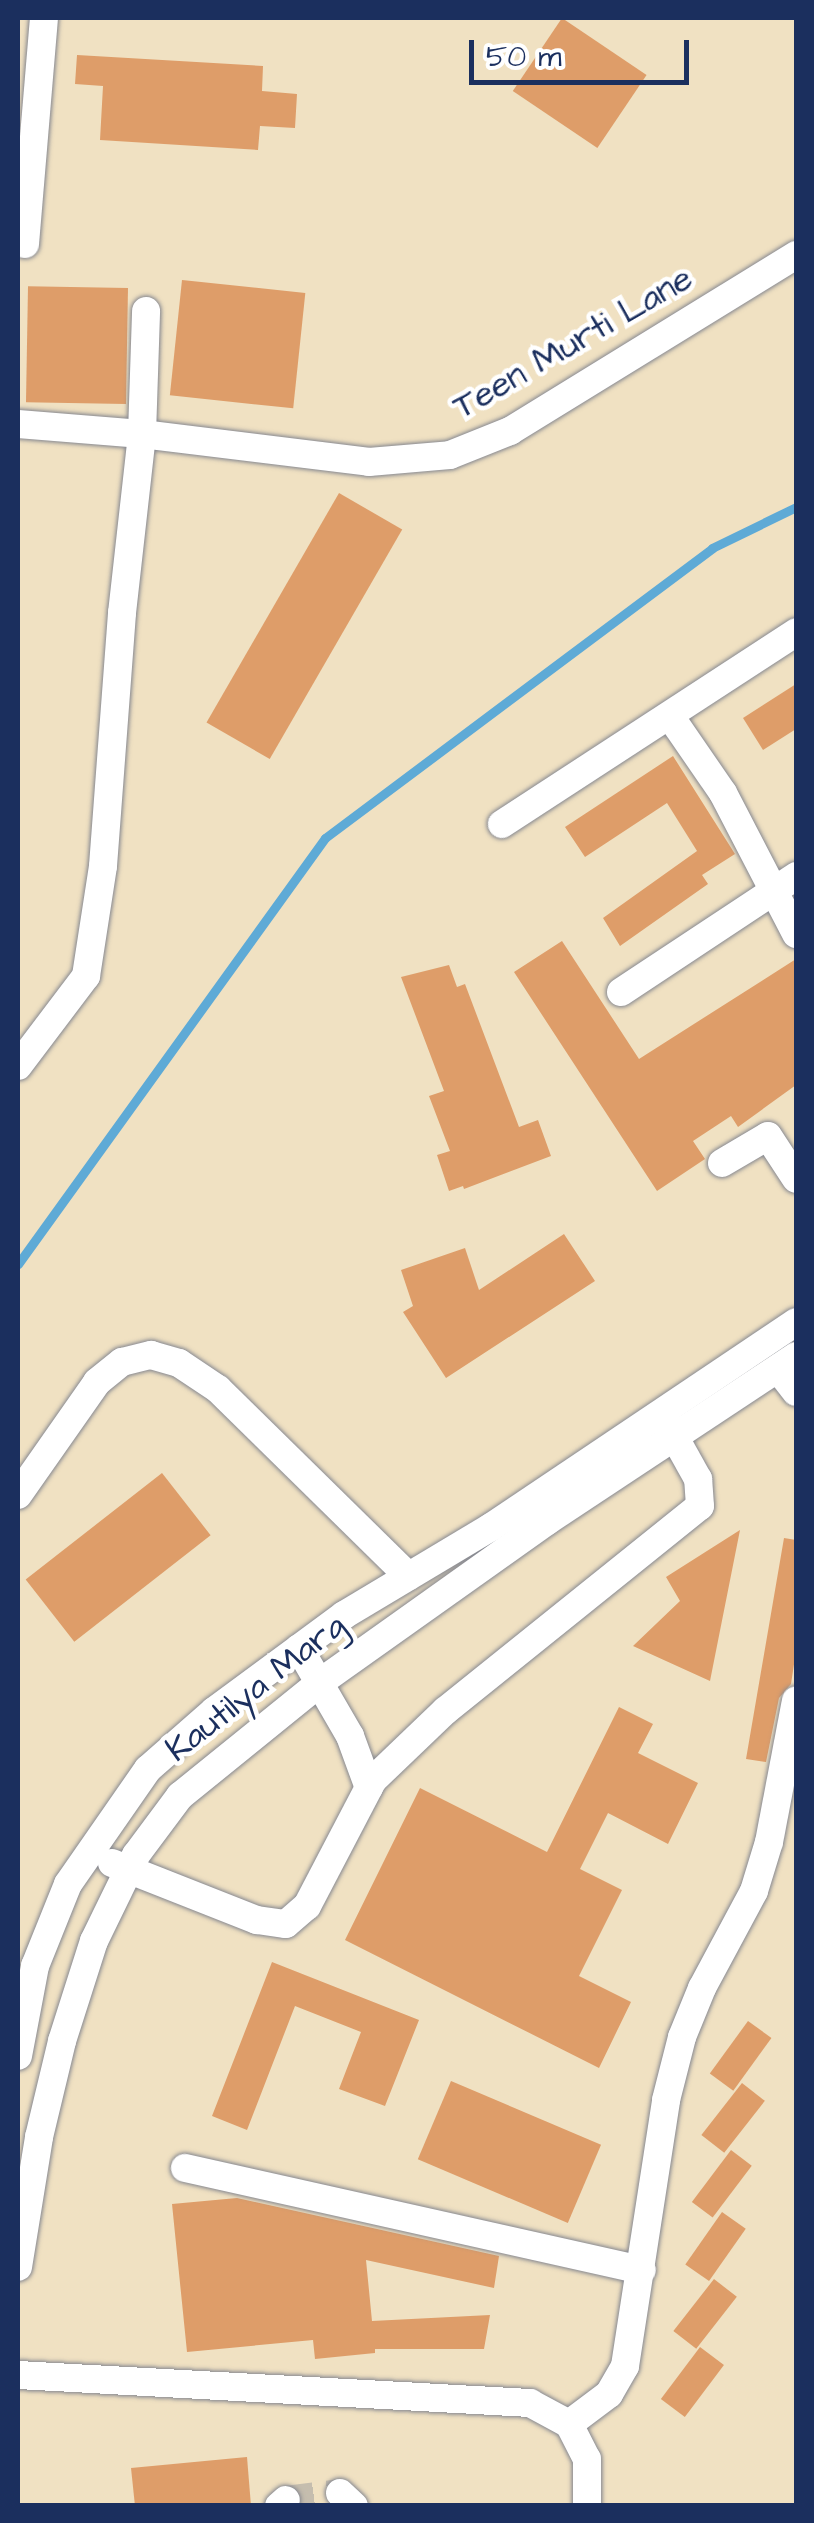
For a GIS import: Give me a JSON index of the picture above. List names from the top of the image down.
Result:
{
  "streets": {
    "street": ["Teen Murti Lane", "Kautilya Marg"]
  },
  "scale_bar": "50 m"
}
